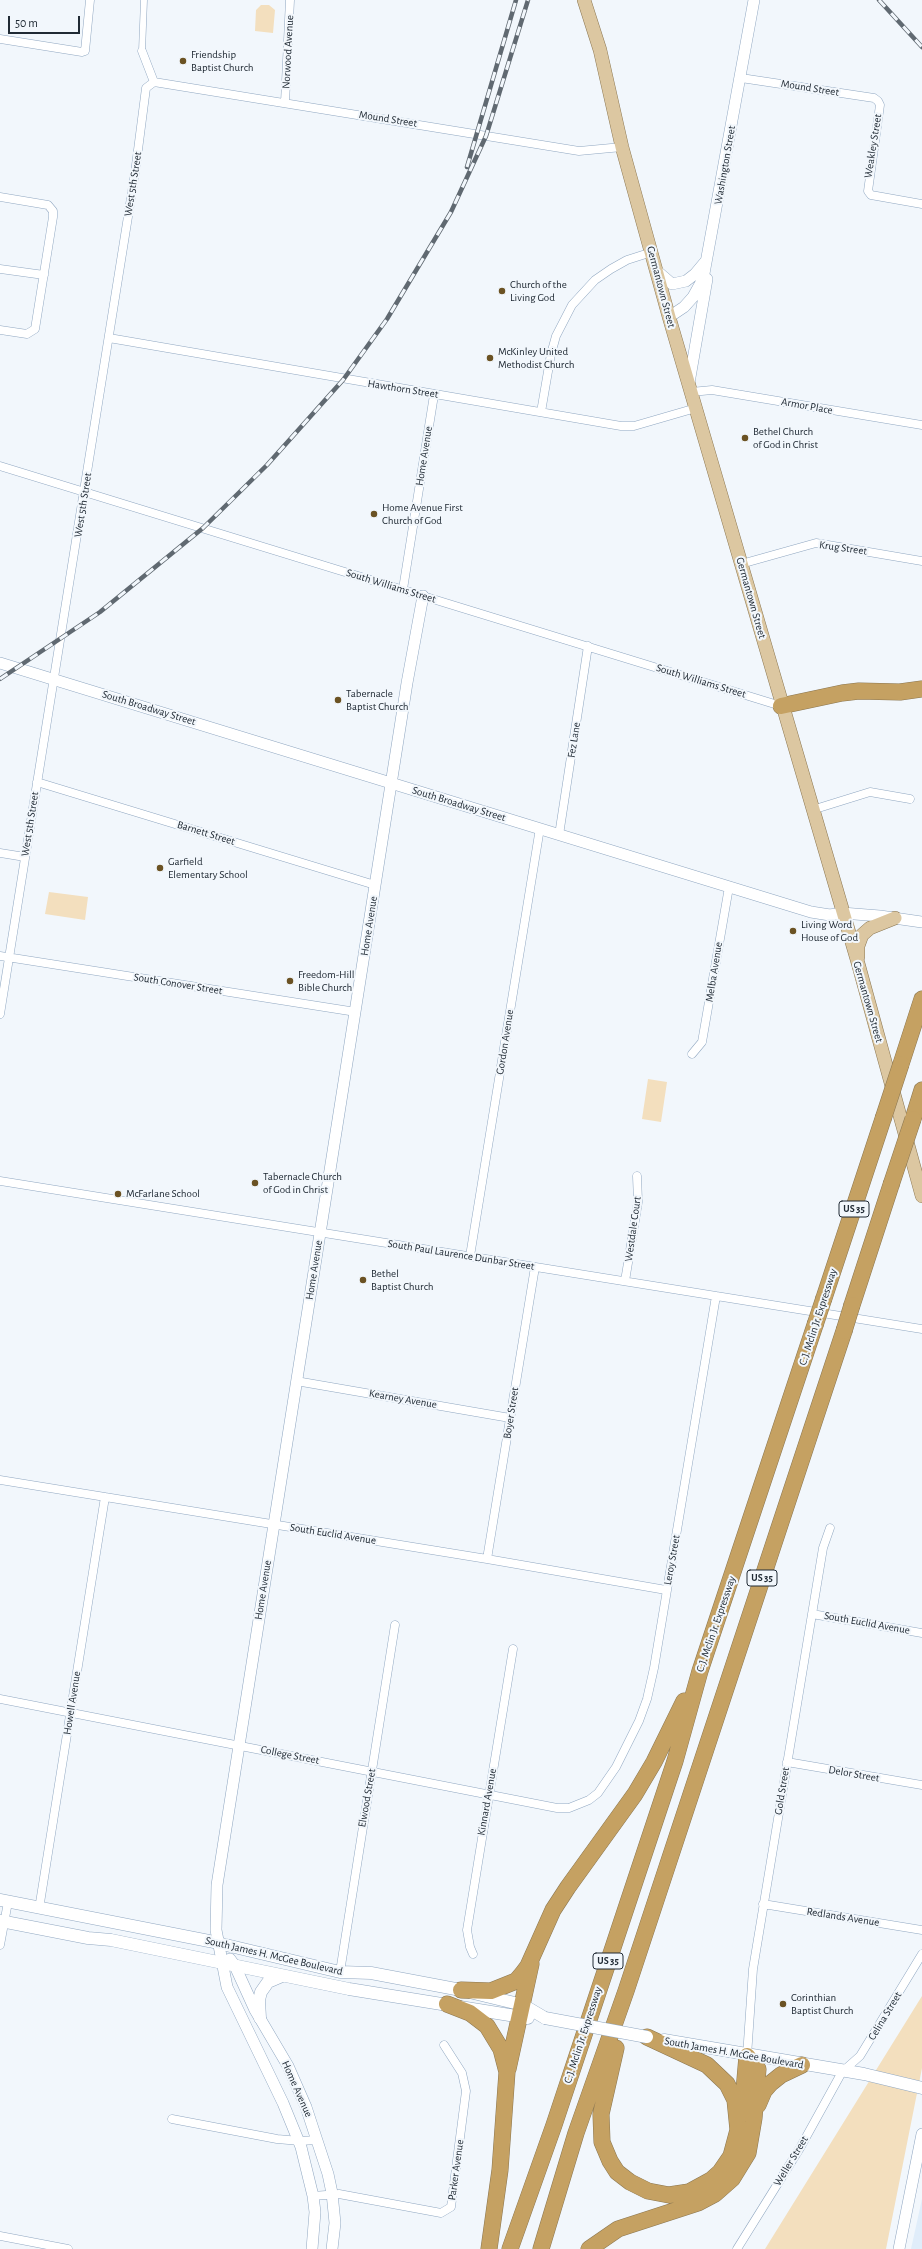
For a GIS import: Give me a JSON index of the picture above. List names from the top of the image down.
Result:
{
  "streets": {
    "highway": ["US 35", "C.J. Mclin Jr. Expressway"],
    "main road": ["Germantown Street", "South James H. McGee Boulevard"],
    "street": [
      "Norwood Avenue",
      "Mound Street",
      "Weakley Street",
      "Washington Street",
      "West 5th Street",
      "Hawthorn Street",
      "Armor Place",
      "Home Avenue",
      "Krug Street",
      "South Williams Street",
      "South Broadway Street",
      "Fez Lane",
      "Barnett Street",
      "Melba Avenue",
      "South Conover Street",
      "Gordon Avenue",
      "Westdale Court",
      "South Paul Laurence Dunbar Street",
      "Kearney Avenue",
      "Boyer Street",
      "South Euclid Avenue",
      "Leroy Street",
      "Howell Avenue",
      "College Street",
      "Delor Street",
      "Gold Street",
      "Elwood Street",
      "Kinnard Avenue",
      "Redlands Avenue",
      "Celina Street",
      "Weller Street",
      "Parker Avenue"
    ]
  },
  "crossings": [
    ["Norwood Avenue", "Mound Street"],
    ["Mound Street", "Weakley Street"],
    ["Mound Street", "Washington Street"],
    ["Mound Street", "West 5th Street"],
    ["Mound Street", "Germantown Street"],
    ["Washington Street", "Germantown Street"],
    ["West 5th Street", "Hawthorn Street"],
    ["West 5th Street", "South Williams Street"],
    ["West 5th Street", "South Broadway Street"],
    ["West 5th Street", "Barnett Street"],
    ["West 5th Street", "South Conover Street"],
    ["Germantown Street", "Hawthorn Street"],
    ["Germantown Street", "Armor Place"],
    ["Germantown Street", "Krug Street"],
    ["Germantown Street", "South Williams Street"],
    ["Germantown Street", "South Broadway Street"],
    ["Hawthorn Street", "Home Avenue"],
    ["Home Avenue", "South Williams Street"],
    ["Home Avenue", "South Broadway Street"],
    ["Home Avenue", "Barnett Street"],
    ["Home Avenue", "South Conover Street"],
    ["Home Avenue", "South Paul Laurence Dunbar Street"],
    ["Home Avenue", "Kearney Avenue"],
    ["Home Avenue", "South Euclid Avenue"],
    ["Home Avenue", "College Street"],
    ["Home Avenue", "South James H. McGee Boulevard"],
    ["Home Avenue", "Parker Avenue"],
    ["South Williams Street", "Fez Lane"],
    ["South Broadway Street", "Fez Lane"],
    ["South Broadway Street", "Melba Avenue"],
    ["South Broadway Street", "Gordon Avenue"],
    ["Gordon Avenue", "South Paul Laurence Dunbar Street"],
    ["Westdale Court", "South Paul Laurence Dunbar Street"],
    ["South Paul Laurence Dunbar Street", "Boyer Street"],
    ["South Paul Laurence Dunbar Street", "Leroy Street"],
    ["Kearney Avenue", "Boyer Street"],
    ["Boyer Street", "South Euclid Avenue"],
    ["South Euclid Avenue", "Leroy Street"],
    ["South Euclid Avenue", "Howell Avenue"],
    ["South Euclid Avenue", "Gold Street"],
    ["Leroy Street", "College Street"],
    ["Howell Avenue", "College Street"],
    ["Howell Avenue", "South James H. McGee Boulevard"],
    ["College Street", "Elwood Street"],
    ["College Street", "Kinnard Avenue"],
    ["Delor Street", "Gold Street"],
    ["Gold Street", "Redlands Avenue"],
    ["Gold Street", "South James H. McGee Boulevard"],
    ["Elwood Street", "South James H. McGee Boulevard"],
    ["South James H. McGee Boulevard", "Celina Street"],
    ["South James H. McGee Boulevard", "Weller Street"],
    ["Celina Street", "Weller Street"]
  ],
  "places": [
    "Friendship Baptist Church",
    "Church of the Living God",
    "McKinley United Methodist Church",
    "Bethel Church of God in Christ",
    "Home Avenue First Church of God",
    "Tabernacle Baptist Church",
    "Garfield Elementary School",
    "Living Word House of God",
    "Freedom-Hill Bible Church",
    "Tabernacle Church of God in Christ",
    "McFarlane School",
    "Bethel Baptist Church",
    "Corinthian Baptist Church"
  ],
  "scale_bar": "50 m"
}
